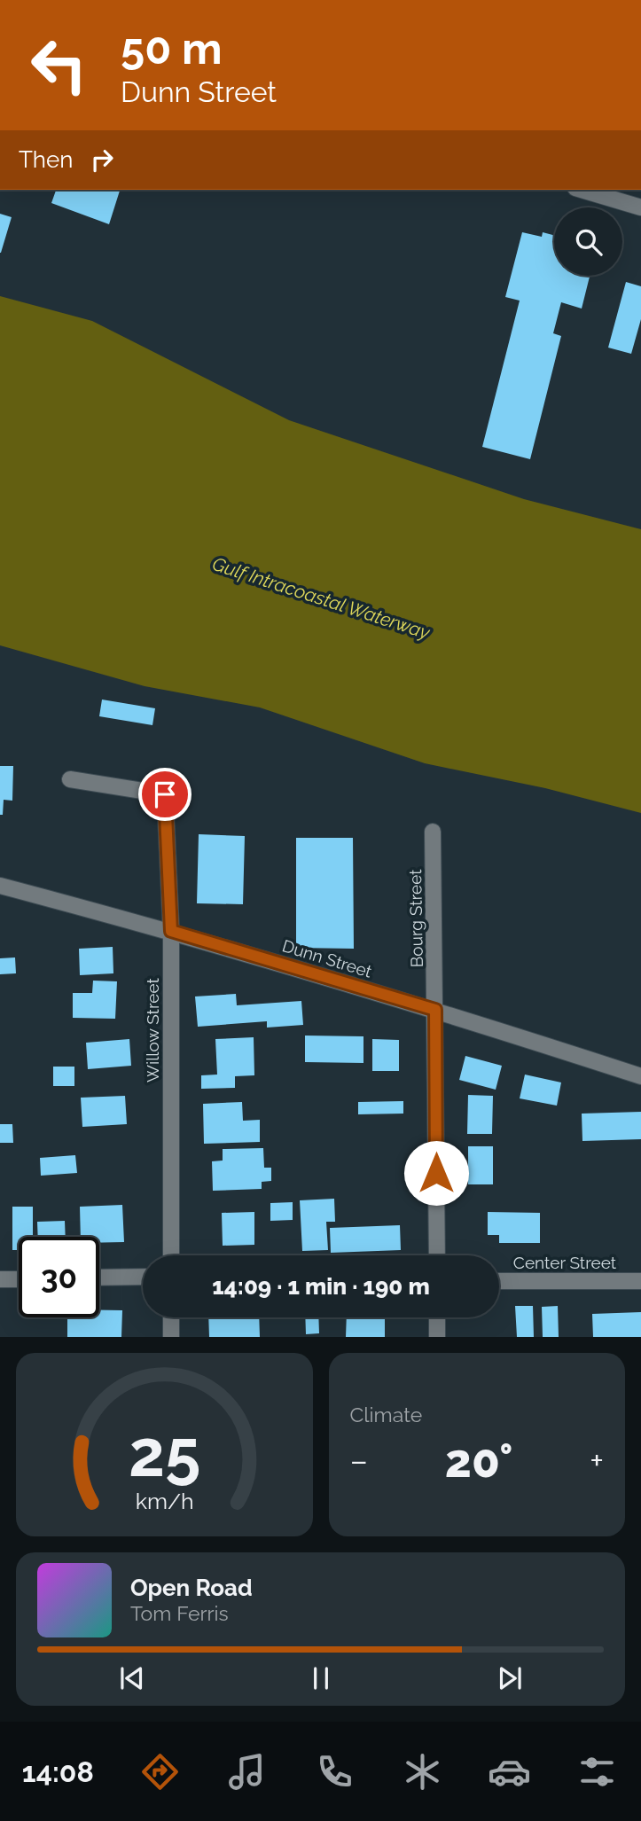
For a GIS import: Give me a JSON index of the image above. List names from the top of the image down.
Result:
{
  "streets": {
    "street": [
      "Bourg Street",
      "Dunn Street",
      "Willow Street",
      "Center Street"
    ]
  },
  "crossings": [
    ["Bourg Street", "Dunn Street"],
    ["Dunn Street", "Willow Street"]
  ],
  "water": ["Gulf Intracoastal Waterway"],
  "page": {
    "turn": ["50 m", "Dunn Street"],
    "then": "Then",
    "limit": "30",
    "trip": "14:09 · 1 min · 190 m",
    "tile": "Climate",
    "heat": ["−", "20°", "+"],
    "song": ["Open Road", "Tom Ferris"],
    "tabs": "14:08",
    "gauge": ["25", "km/h"]
  }
}
